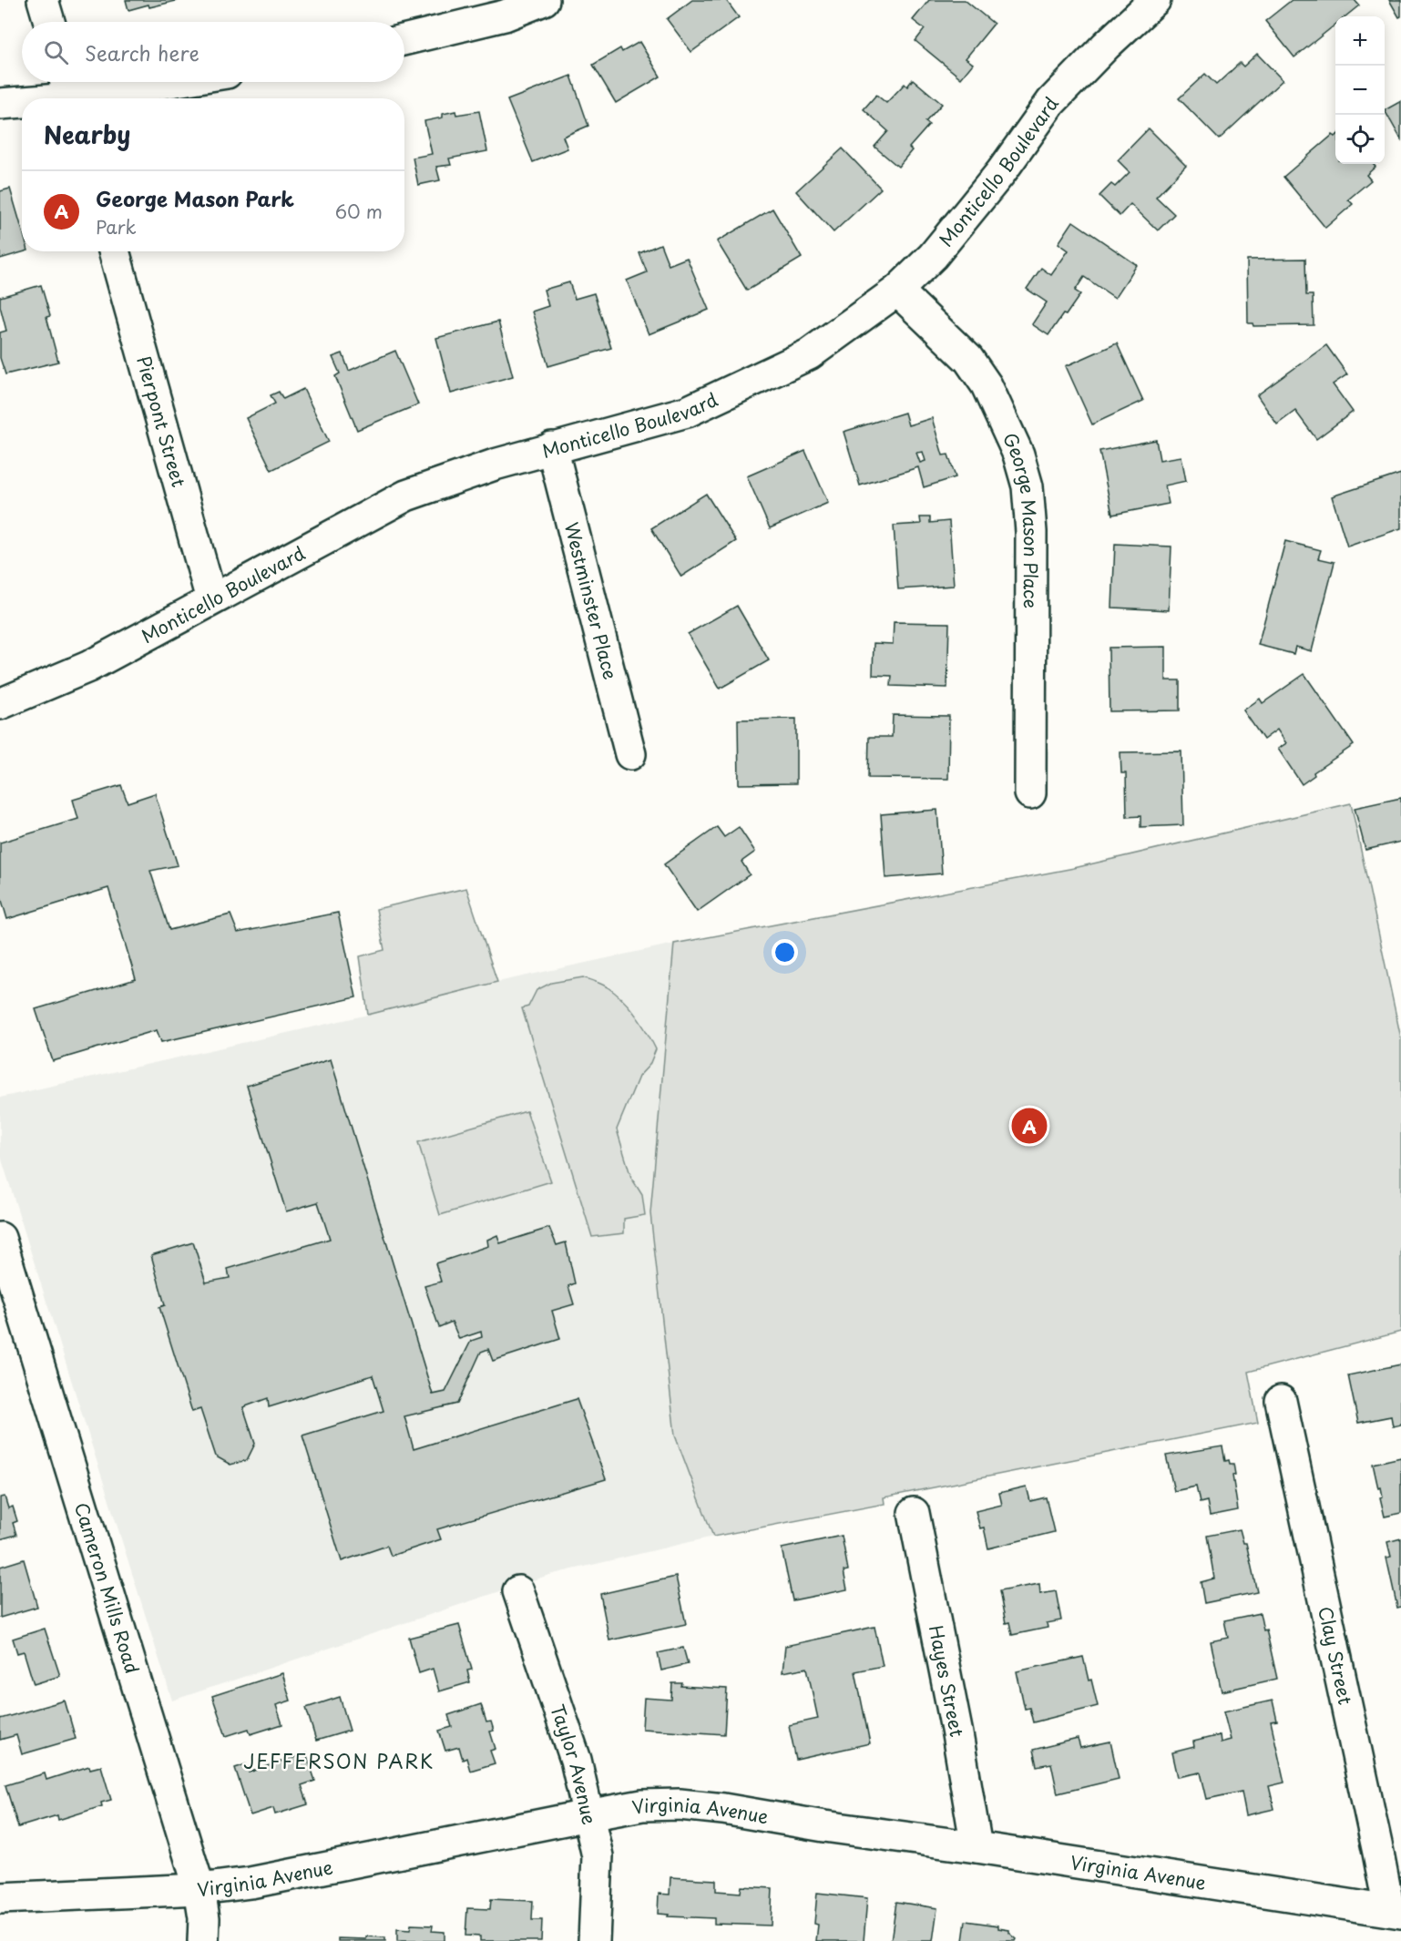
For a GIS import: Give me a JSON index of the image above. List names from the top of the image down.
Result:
{
  "streets": {
    "street": [
      "Monticello Boulevard",
      "Pierpont Street",
      "George Mason Place",
      "Westminster Place",
      "Cameron Mills Road",
      "Clay Street",
      "Hayes Street",
      "Taylor Avenue",
      "Virginia Avenue"
    ]
  },
  "crossings": [
    ["Monticello Boulevard", "Pierpont Street"],
    ["Monticello Boulevard", "George Mason Place"],
    ["Monticello Boulevard", "Westminster Place"],
    ["Cameron Mills Road", "Virginia Avenue"],
    ["Clay Street", "Virginia Avenue"],
    ["Hayes Street", "Virginia Avenue"],
    ["Taylor Avenue", "Virginia Avenue"]
  ],
  "districts": ["JEFFERSON PARK"],
  "page": {
    "map_buttons": ["+", "−"],
    "search": "Search here",
    "heading": "Nearby",
    "list": [
      {
        "mark": "A",
        "name": "George Mason Park",
        "note": "Park",
        "value": "60 m"
      }
    ],
    "pins": "A"
  }
}
